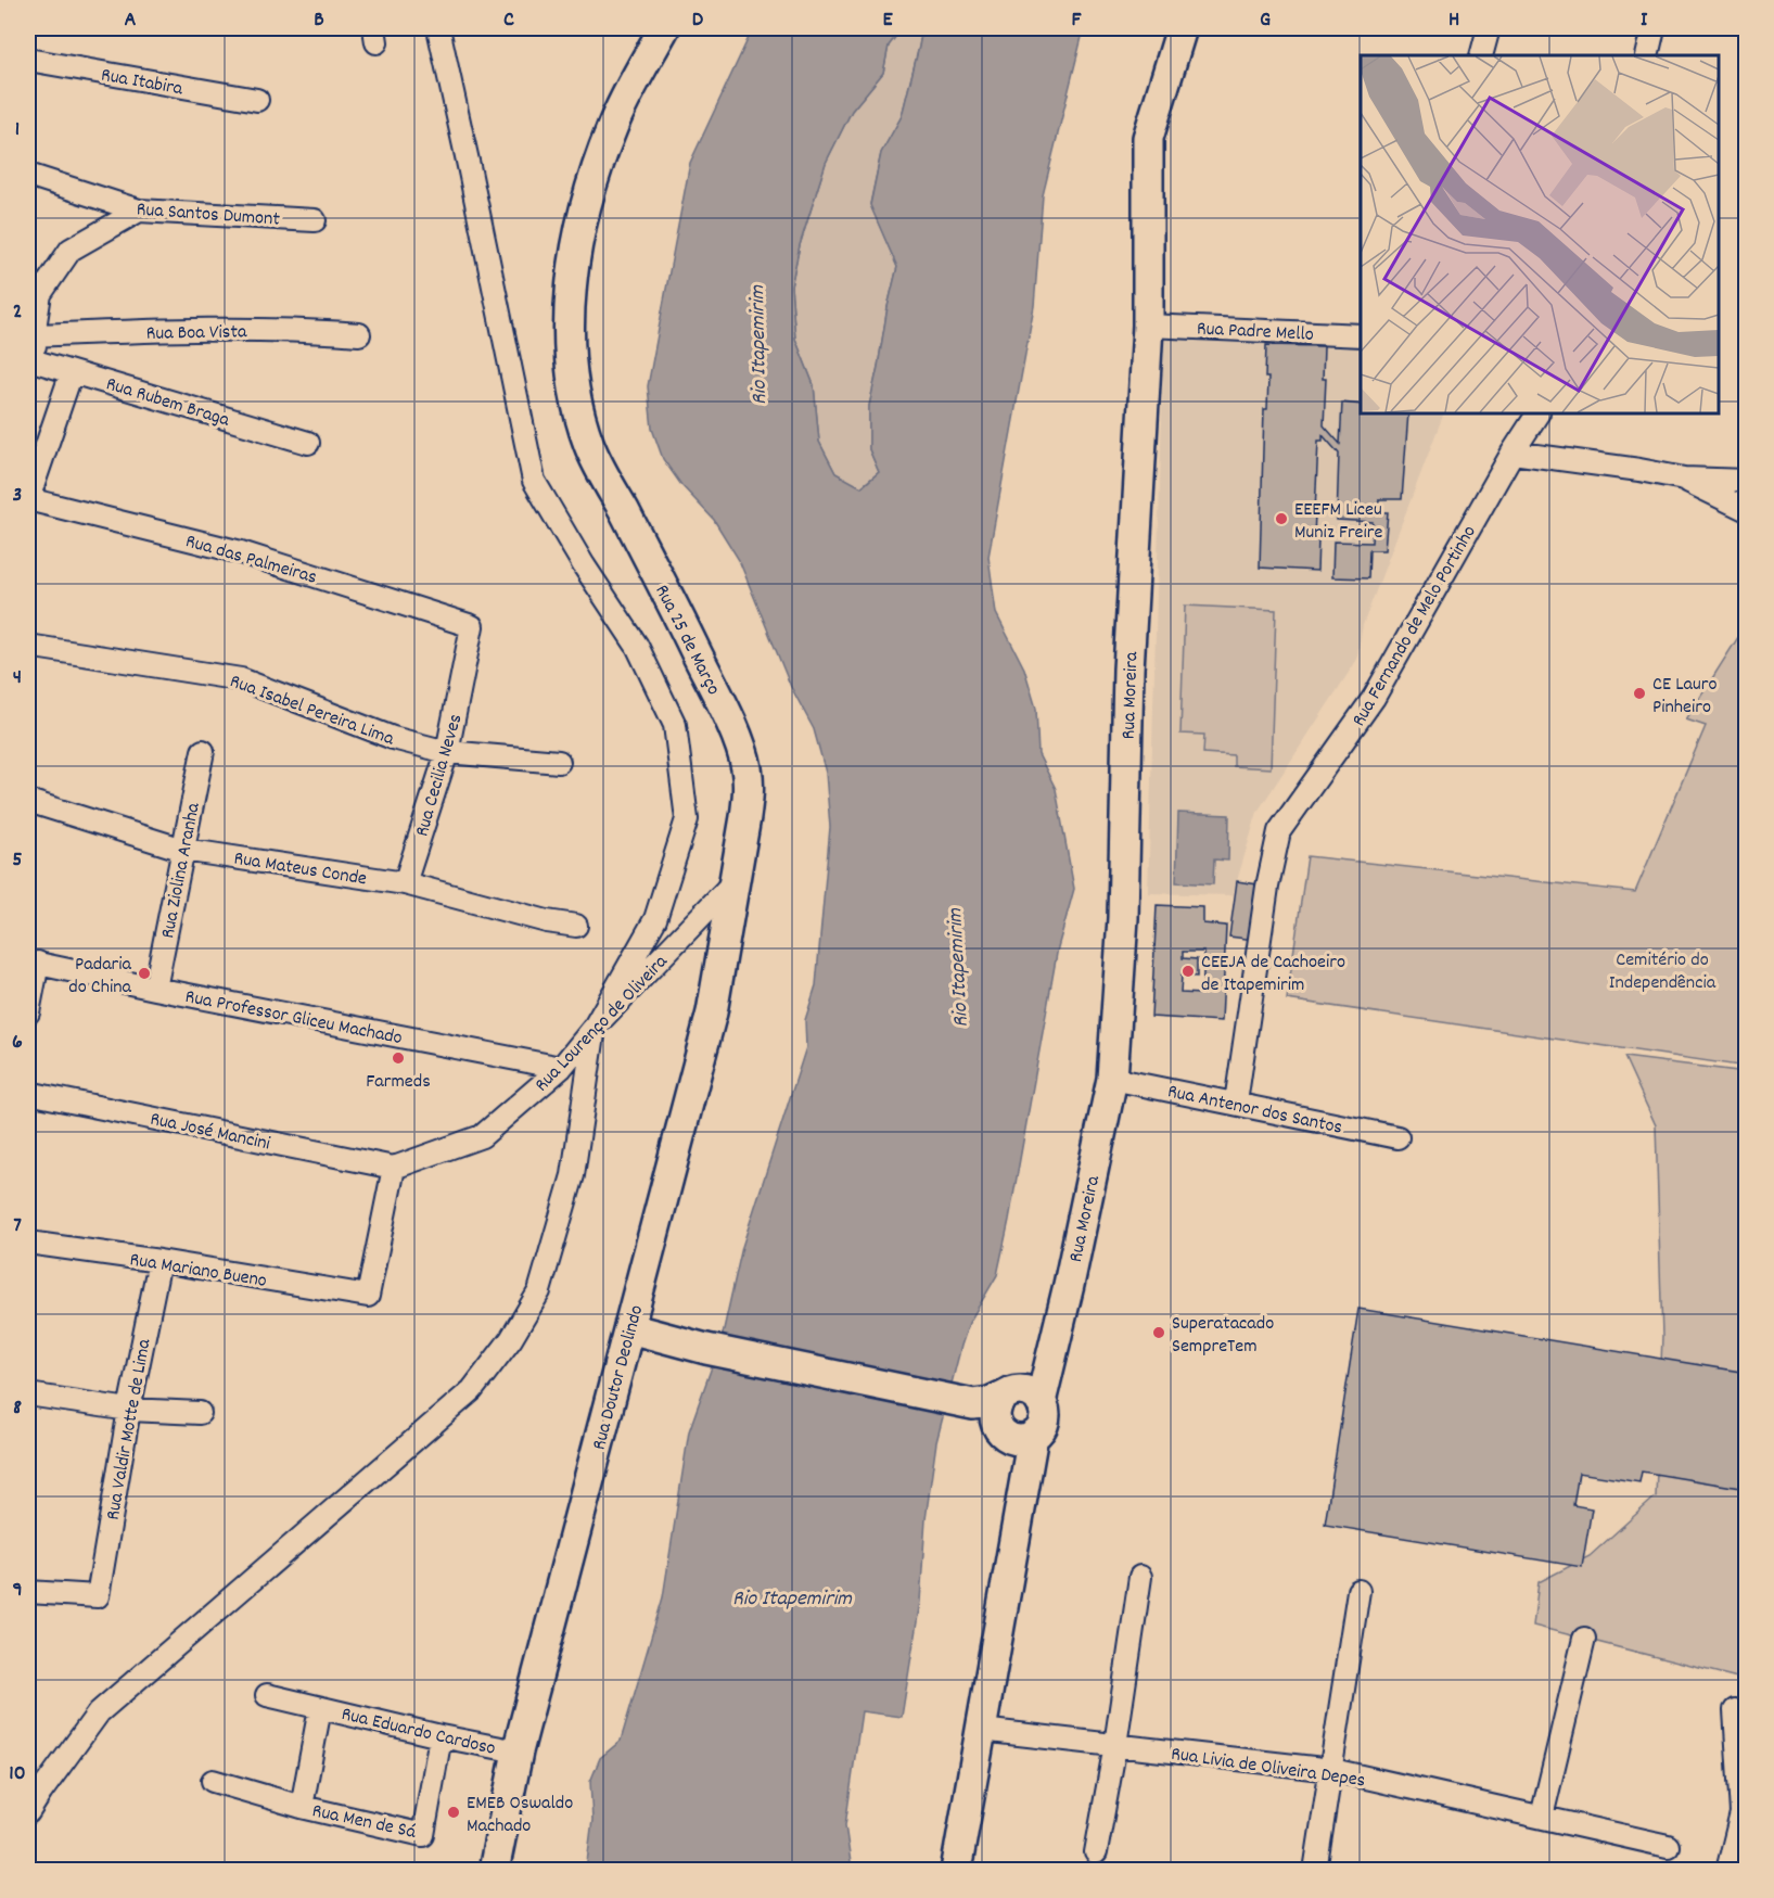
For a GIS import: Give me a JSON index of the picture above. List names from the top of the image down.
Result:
{
  "streets": {
    "street": [
      "Rua Itabira",
      "Rua Santos Dumont",
      "Rua Padre Mello",
      "Rua Boa Vista",
      "Rua Rubem Braga",
      "Rua das Palmeiras",
      "Rua Fernando de Melo Portinho",
      "Rua 25 de Março",
      "Rua Moreira",
      "Rua Isabel Pereira Lima",
      "Rua Cecilia Neves",
      "Rua Mateus Conde",
      "Rua Ziolina Aranha",
      "Rua Professor Gliceu Machado",
      "Rua Lourenço de Oliveira",
      "Rua Antenor dos Santos",
      "Rua José Mancini",
      "Rua Mariano Bueno",
      "Rua Doutor Deolindo",
      "Rua Valdir Motte de Lima",
      "Rua Eduardo Cardoso",
      "Rua Livia de Oliveira Depes",
      "Rua Men de Sá"
    ]
  },
  "crossings": [
    ["Rua Padre Mello", "Rua Moreira"],
    ["Rua das Palmeiras", "Rua Cecilia Neves"],
    ["Rua Fernando de Melo Portinho", "Rua Antenor dos Santos"],
    ["Rua 25 de Março", "Rua Lourenço de Oliveira"],
    ["Rua 25 de Março", "Rua Doutor Deolindo"],
    ["Rua Moreira", "Rua Antenor dos Santos"],
    ["Rua Isabel Pereira Lima", "Rua Cecilia Neves"],
    ["Rua Cecilia Neves", "Rua Mateus Conde"],
    ["Rua Mateus Conde", "Rua Ziolina Aranha"],
    ["Rua Ziolina Aranha", "Rua Professor Gliceu Machado"],
    ["Rua Professor Gliceu Machado", "Rua Lourenço de Oliveira"],
    ["Rua Lourenço de Oliveira", "Rua José Mancini"],
    ["Rua Lourenço de Oliveira", "Rua Mariano Bueno"],
    ["Rua Lourenço de Oliveira", "Rua Doutor Deolindo"],
    ["Rua José Mancini", "Rua Mariano Bueno"],
    ["Rua Mariano Bueno", "Rua Valdir Motte de Lima"],
    ["Rua Doutor Deolindo", "Rua Eduardo Cardoso"],
    ["Rua Eduardo Cardoso", "Rua Men de Sá"]
  ],
  "water": ["Rio Itapemirim"],
  "parks": ["Cemitério do Independência"],
  "places": [
    "EEEFM Liceu Muniz Freire",
    "CE Lauro Pinheiro",
    "CEEJA de Cachoeiro de Itapemirim",
    "Padaria do China",
    "Farmeds",
    "Superatacado SempreTem",
    "EMEB Oswaldo Machado"
  ],
  "grid": {
    "columns": [
      "A",
      "B",
      "C",
      "D",
      "E",
      "F",
      "G",
      "H",
      "I"
    ],
    "rows": [
      "1",
      "2",
      "3",
      "4",
      "5",
      "6",
      "7",
      "8",
      "9",
      "10"
    ]
  }
}
